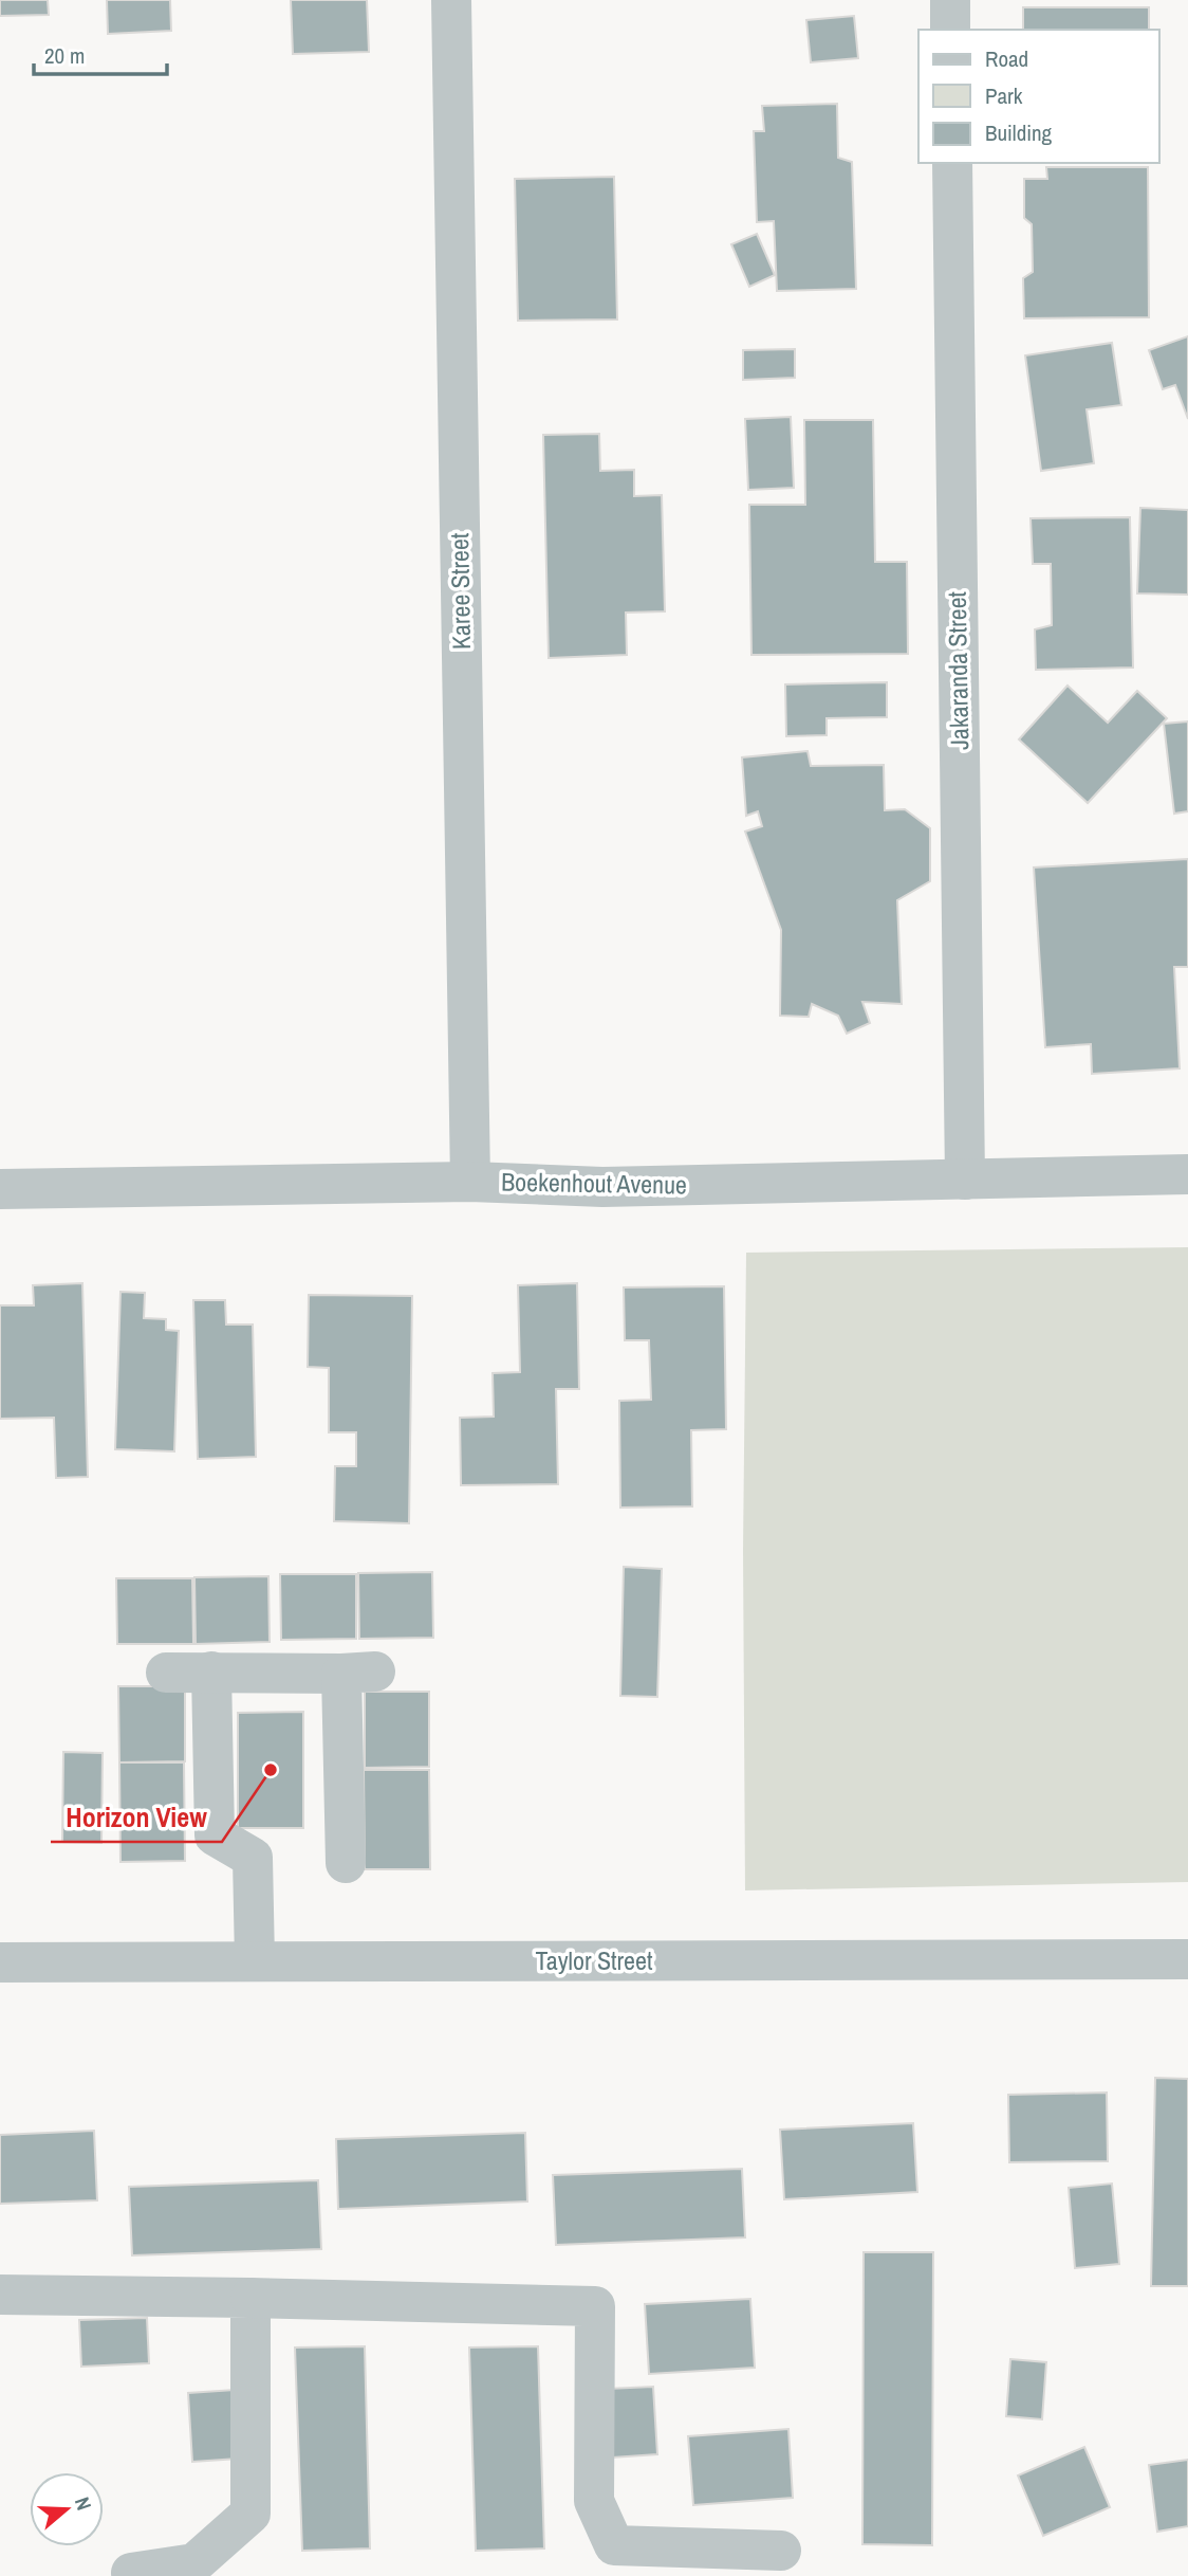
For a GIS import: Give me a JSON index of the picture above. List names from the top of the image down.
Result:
{
  "streets": {
    "street": [
      "Karee Street",
      "Jakaranda Street",
      "Boekenhout Avenue",
      "Taylor Street"
    ]
  },
  "crossings": [
    ["Karee Street", "Boekenhout Avenue"],
    ["Jakaranda Street", "Boekenhout Avenue"]
  ],
  "places": ["Horizon View"],
  "legend": ["Road", "Park", "Building"],
  "scale_bar": "20 m",
  "north": "right"
}
